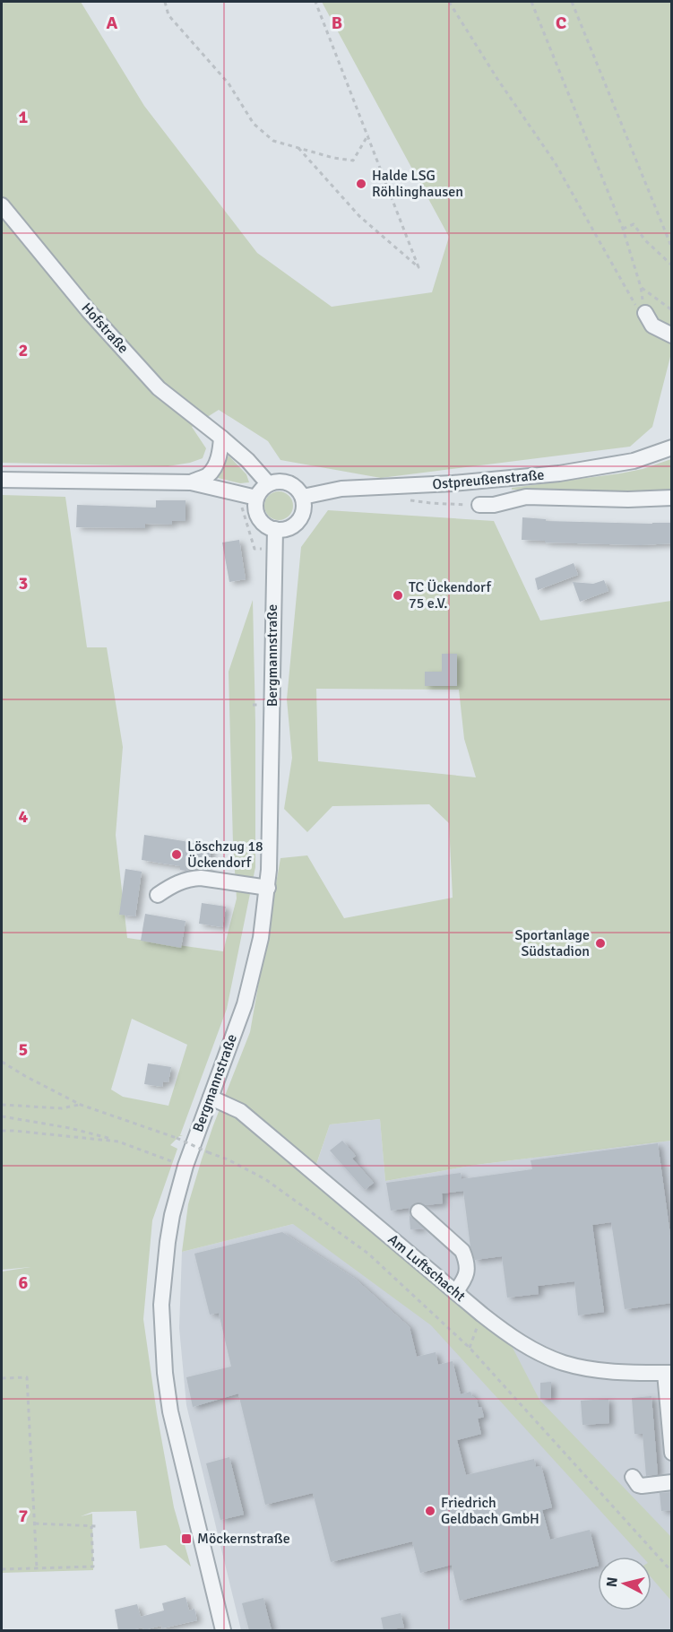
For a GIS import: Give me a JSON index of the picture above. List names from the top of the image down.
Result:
{
  "streets": {
    "street": [
      "Hofstraße",
      "Ostpreußenstraße",
      "Bergmannstraße",
      "Am Luftschacht"
    ]
  },
  "crossings": [
    ["Hofstraße", "Ostpreußenstraße"],
    ["Hofstraße", "Bergmannstraße"],
    ["Ostpreußenstraße", "Bergmannstraße"],
    ["Bergmannstraße", "Am Luftschacht"]
  ],
  "places": {
    "other": [
      "Halde LSG Röhlinghausen",
      "TC Ückendorf 75 e.V.",
      "Löschzug 18 Ückendorf",
      "Sportanlage Südstadion",
      "Friedrich Geldbach GmbH"
    ],
    "transit": ["Möckernstraße"]
  },
  "north": "left",
  "grid": {
    "columns": ["A", "B", "C"],
    "rows": [
      "1",
      "2",
      "3",
      "4",
      "5",
      "6",
      "7"
    ]
  }
}
